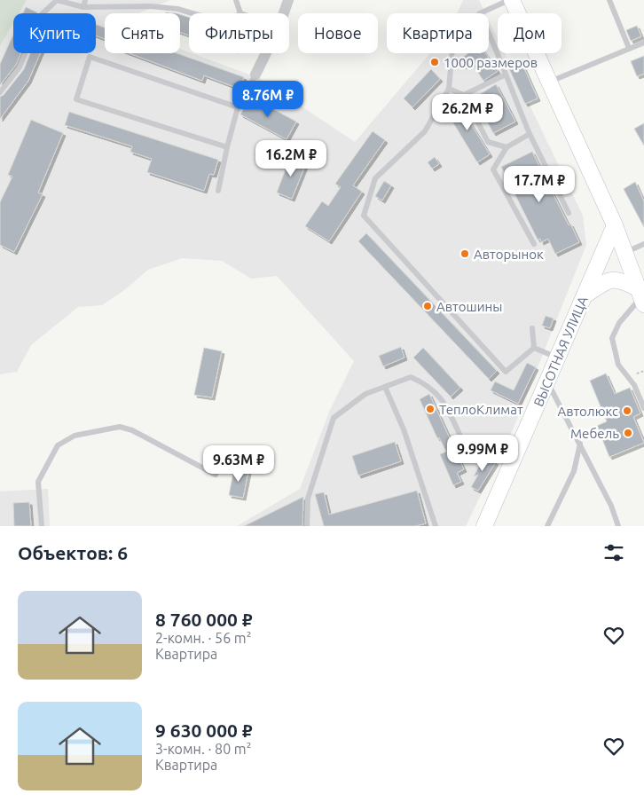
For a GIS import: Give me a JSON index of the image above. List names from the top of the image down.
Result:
{
  "streets": {
    "street": ["ВЫСОТНАЯ УЛИЦА"]
  },
  "places": [
    "1000 размеров",
    "Авторынок",
    "Автошины",
    "ТеплоКлимат",
    "Автолюкс",
    "Мебель"
  ],
  "page": {
    "chip": [
      "Купить",
      "Снять",
      "Фильтры",
      "Новое",
      "Квартира",
      "Дом"
    ],
    "price": [
      "8.76M ₽",
      "26.2M ₽",
      "16.2M ₽",
      "17.7M ₽",
      "9.99M ₽",
      "9.63M ₽"
    ],
    "heading": "Объектов: 6",
    "list": [
      {
        "name": "8 760 000 ₽",
        "note": "2-комн. · 56 m² · Квартира"
      },
      {
        "name": "9 630 000 ₽",
        "note": "3-комн. · 80 m² · Квартира"
      }
    ]
  }
}
